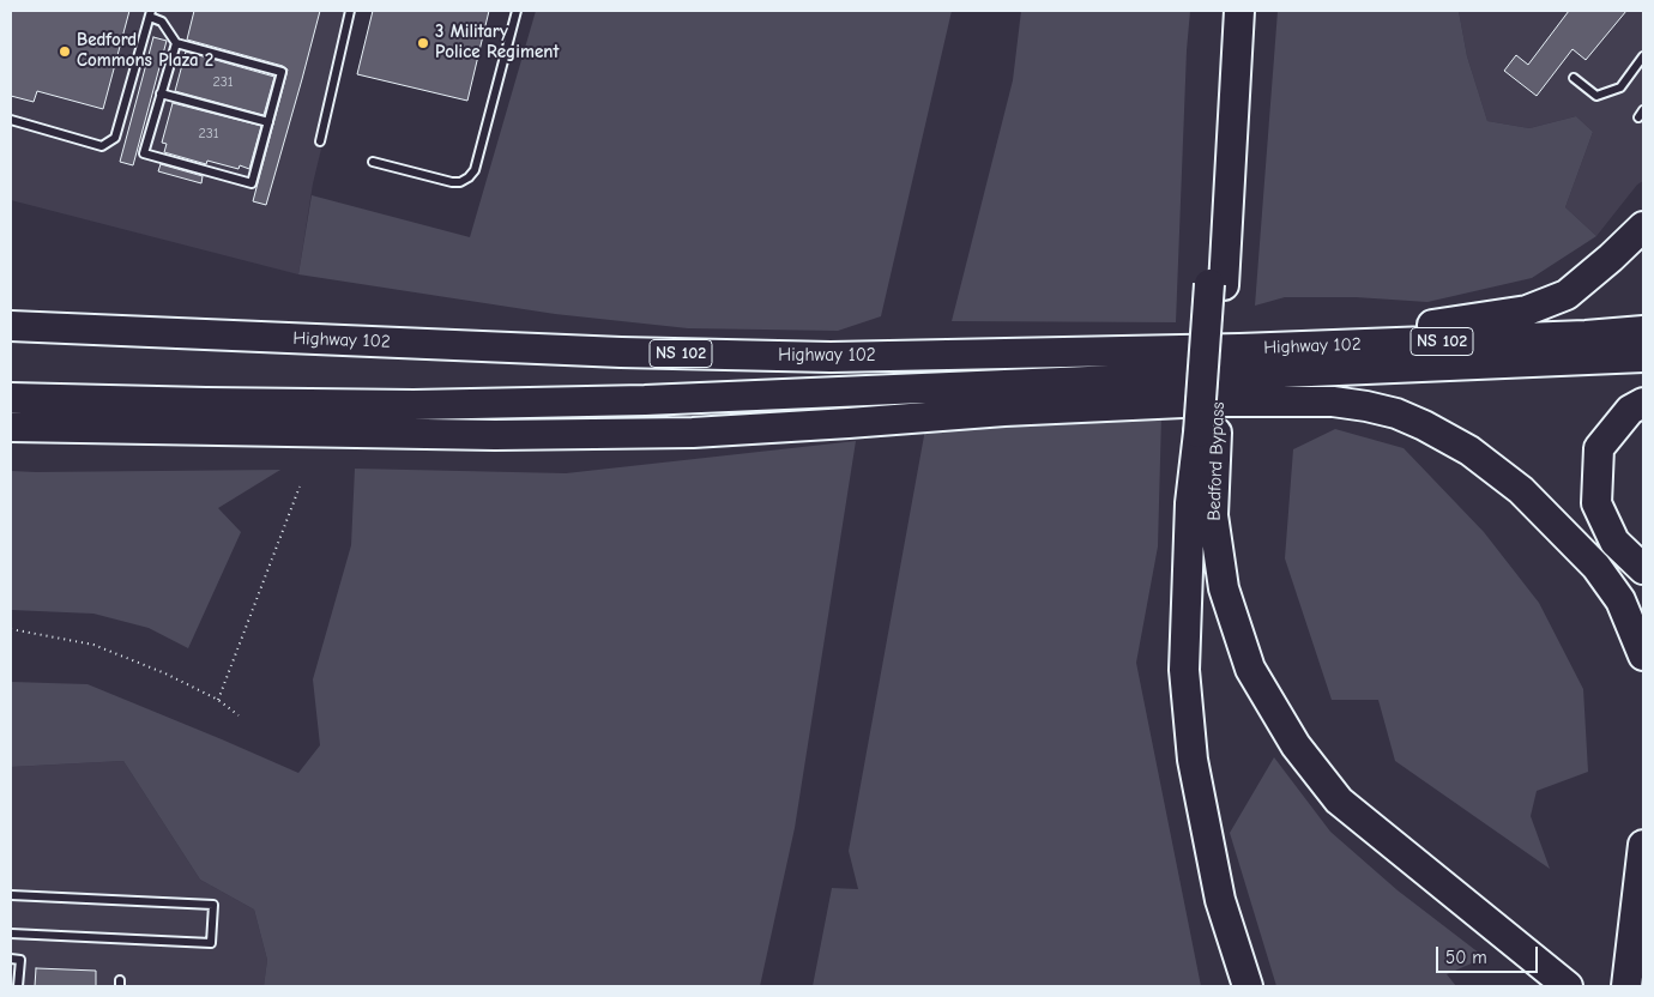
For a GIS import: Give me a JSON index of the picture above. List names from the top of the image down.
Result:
{
  "streets": {
    "highway": ["Highway 102", "NS 102", "Bedford Bypass"]
  },
  "places": ["3 Military Police Regiment", "Bedford Commons Plaza 2"],
  "house_numbers": ["231", "231"],
  "scale_bar": "50 m"
}
